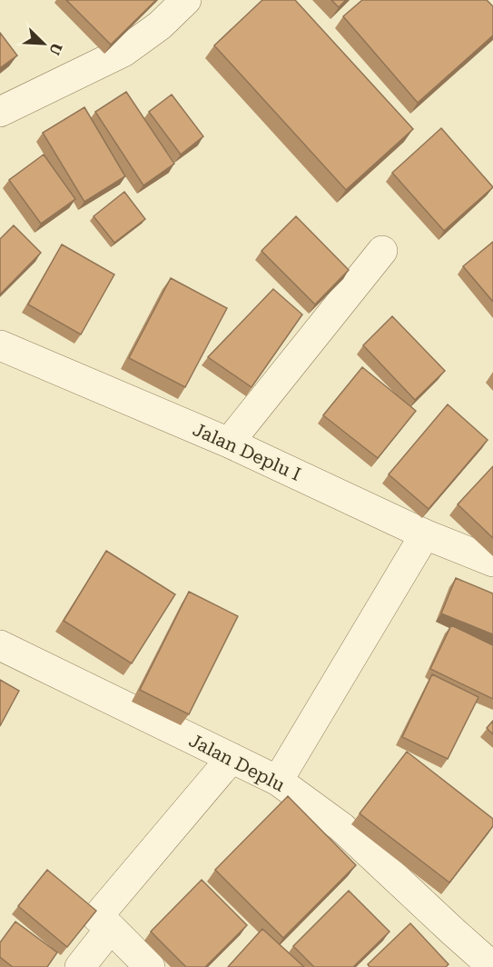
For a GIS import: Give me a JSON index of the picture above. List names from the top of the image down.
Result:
{
  "streets": {
    "street": ["Jalan Deplu I", "Jalan Deplu"]
  },
  "north": "bottom right"
}
